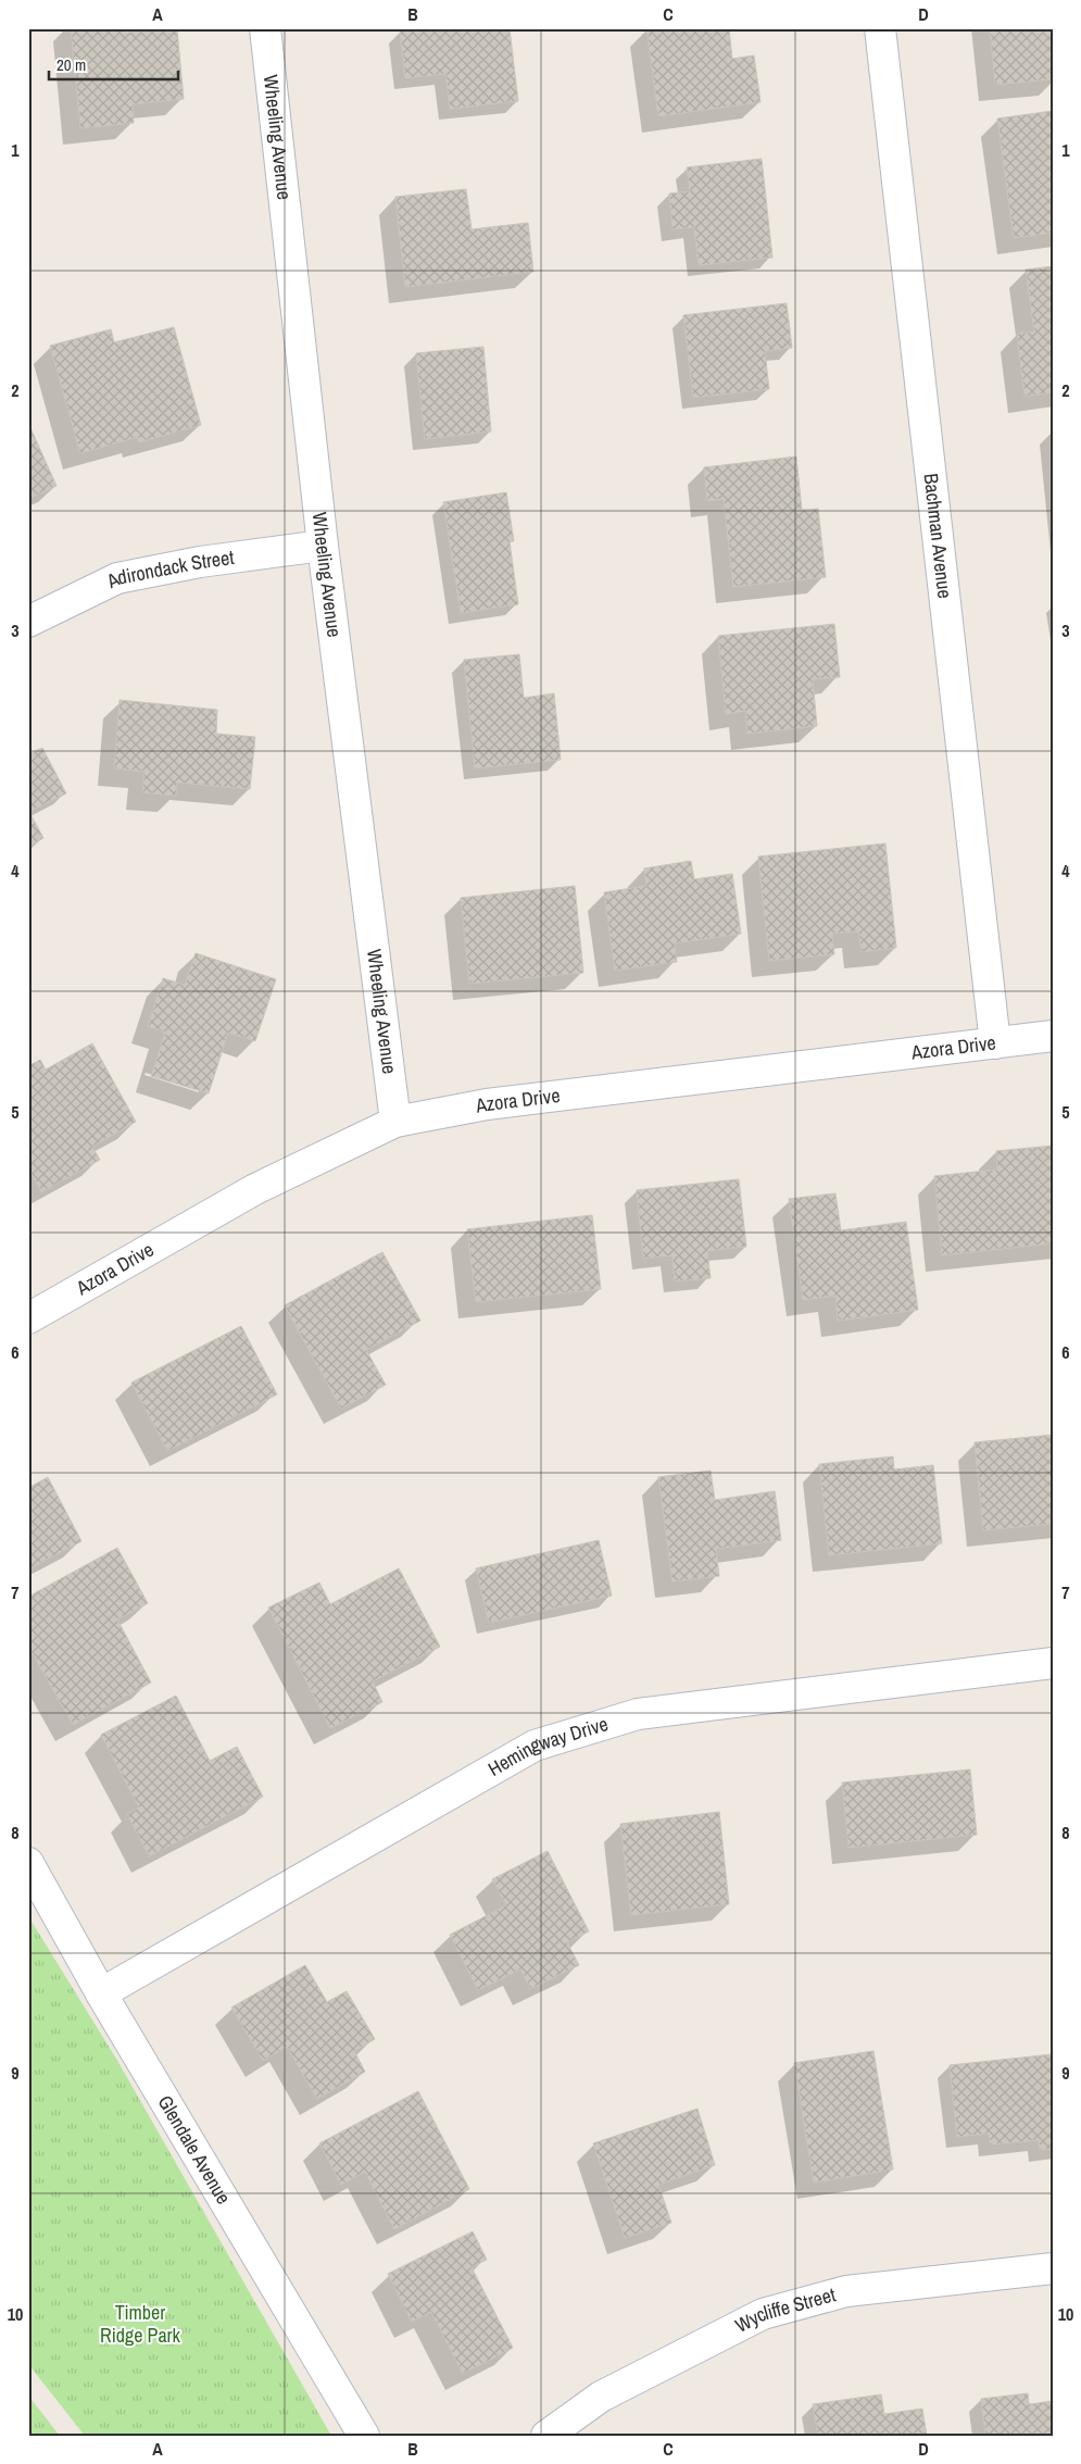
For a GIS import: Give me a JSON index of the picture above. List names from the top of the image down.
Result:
{
  "streets": {
    "street": [
      "Wheeling Avenue",
      "Bachman Avenue",
      "Adirondack Street",
      "Azora Drive",
      "Hemingway Drive",
      "Glendale Avenue",
      "Wycliffe Street"
    ]
  },
  "crossings": [
    ["Wheeling Avenue", "Adirondack Street"],
    ["Wheeling Avenue", "Azora Drive"],
    ["Bachman Avenue", "Azora Drive"],
    ["Hemingway Drive", "Glendale Avenue"]
  ],
  "parks": ["Timber Ridge Park"],
  "scale_bar": "20 m",
  "grid": {
    "columns": [
      "A",
      "B",
      "C",
      "D"
    ],
    "rows": [
      "1",
      "2",
      "3",
      "4",
      "5",
      "6",
      "7",
      "8",
      "9",
      "10"
    ]
  }
}
